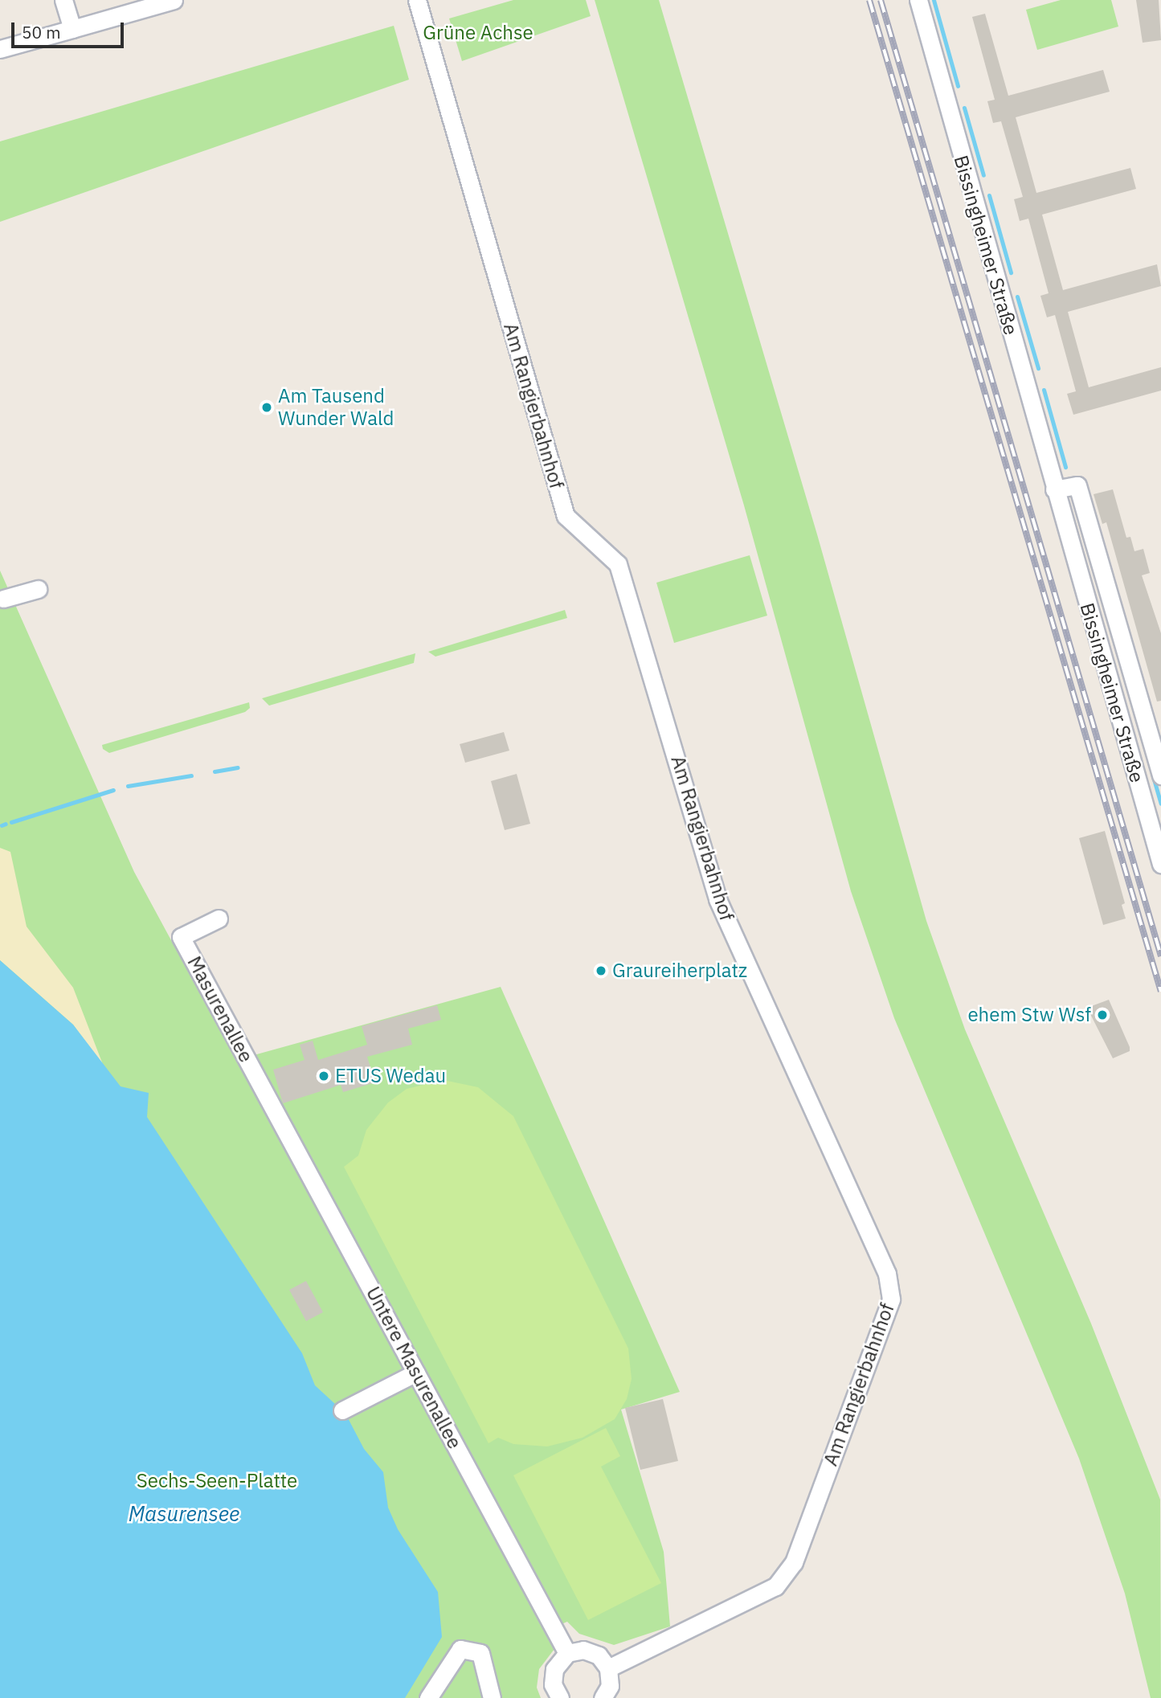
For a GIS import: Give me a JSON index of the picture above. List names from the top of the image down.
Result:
{
  "streets": {
    "street": [
      "Bissingheimer Straße",
      "Am Rangierbahnhof",
      "Masurenallee",
      "Untere Masurenallee"
    ]
  },
  "crossings": [
    ["Masurenallee", "Untere Masurenallee"]
  ],
  "water": ["Masurensee"],
  "parks": ["Grüne Achse", "Sechs-Seen-Platte"],
  "places": [
    "Am Tausend Wunder Wald",
    "Graureiherplatz",
    "ehem Stw Wsf",
    "ETUS Wedau"
  ],
  "scale_bar": "50 m"
}
